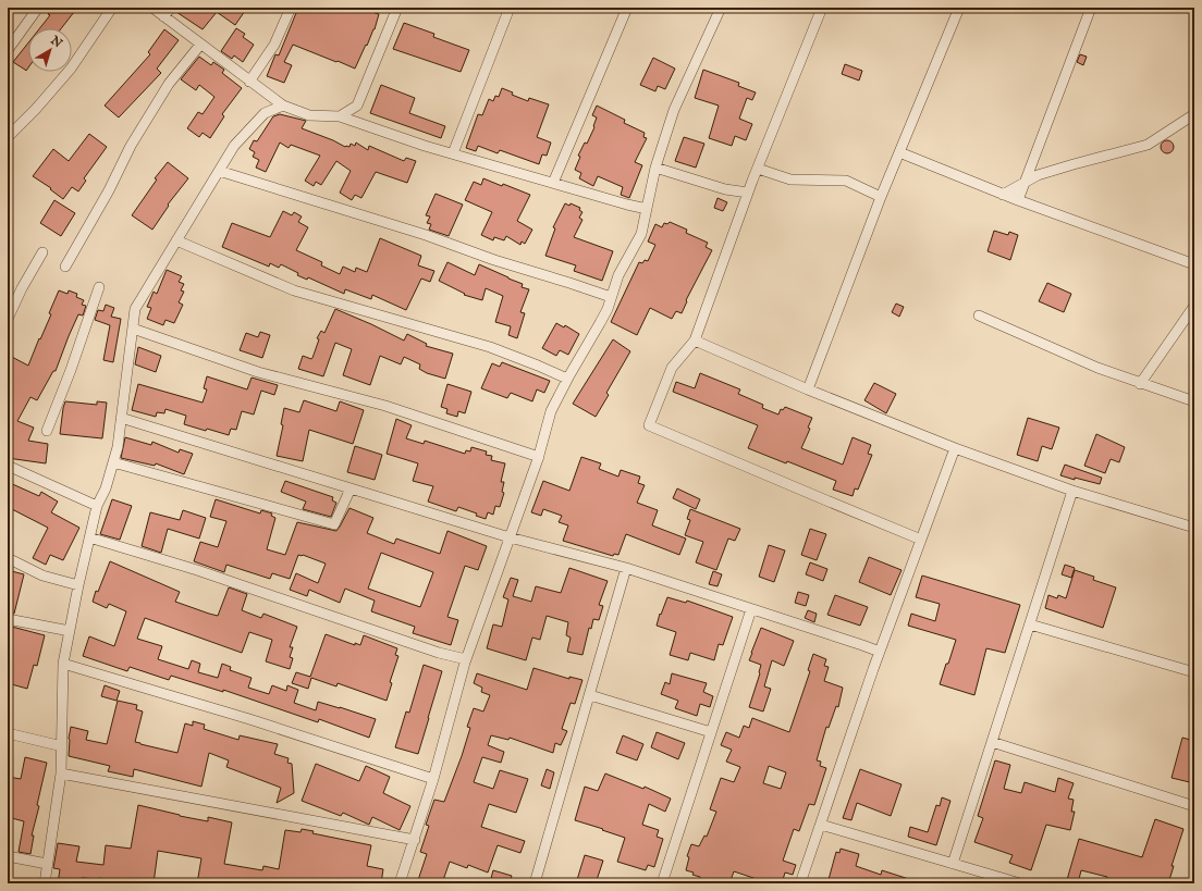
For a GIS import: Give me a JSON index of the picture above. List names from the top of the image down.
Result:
{
  "north": "top right"
}
